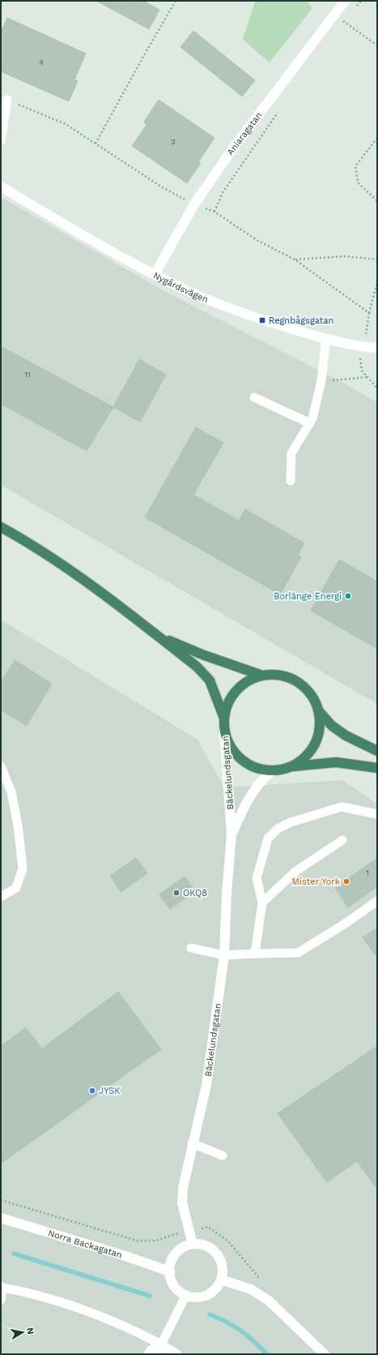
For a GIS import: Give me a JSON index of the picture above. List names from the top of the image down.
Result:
{
  "streets": {
    "street": [
      "Aniaragatan",
      "Nygårdsvägen",
      "Bäckelundsgatan",
      "Norra Backagatan"
    ]
  },
  "crossings": [
    ["Aniaragatan", "Nygårdsvägen"],
    ["Bäckelundsgatan", "Norra Backagatan"]
  ],
  "places": {
    "transit": ["Regnbågsgatan"],
    "other": [
      "Borlänge Energi",
      "Mister York",
      "OKQ8",
      "JYSK"
    ]
  },
  "house_numbers": [
    "4",
    "3",
    "11",
    "1"
  ],
  "north": "right"
}
